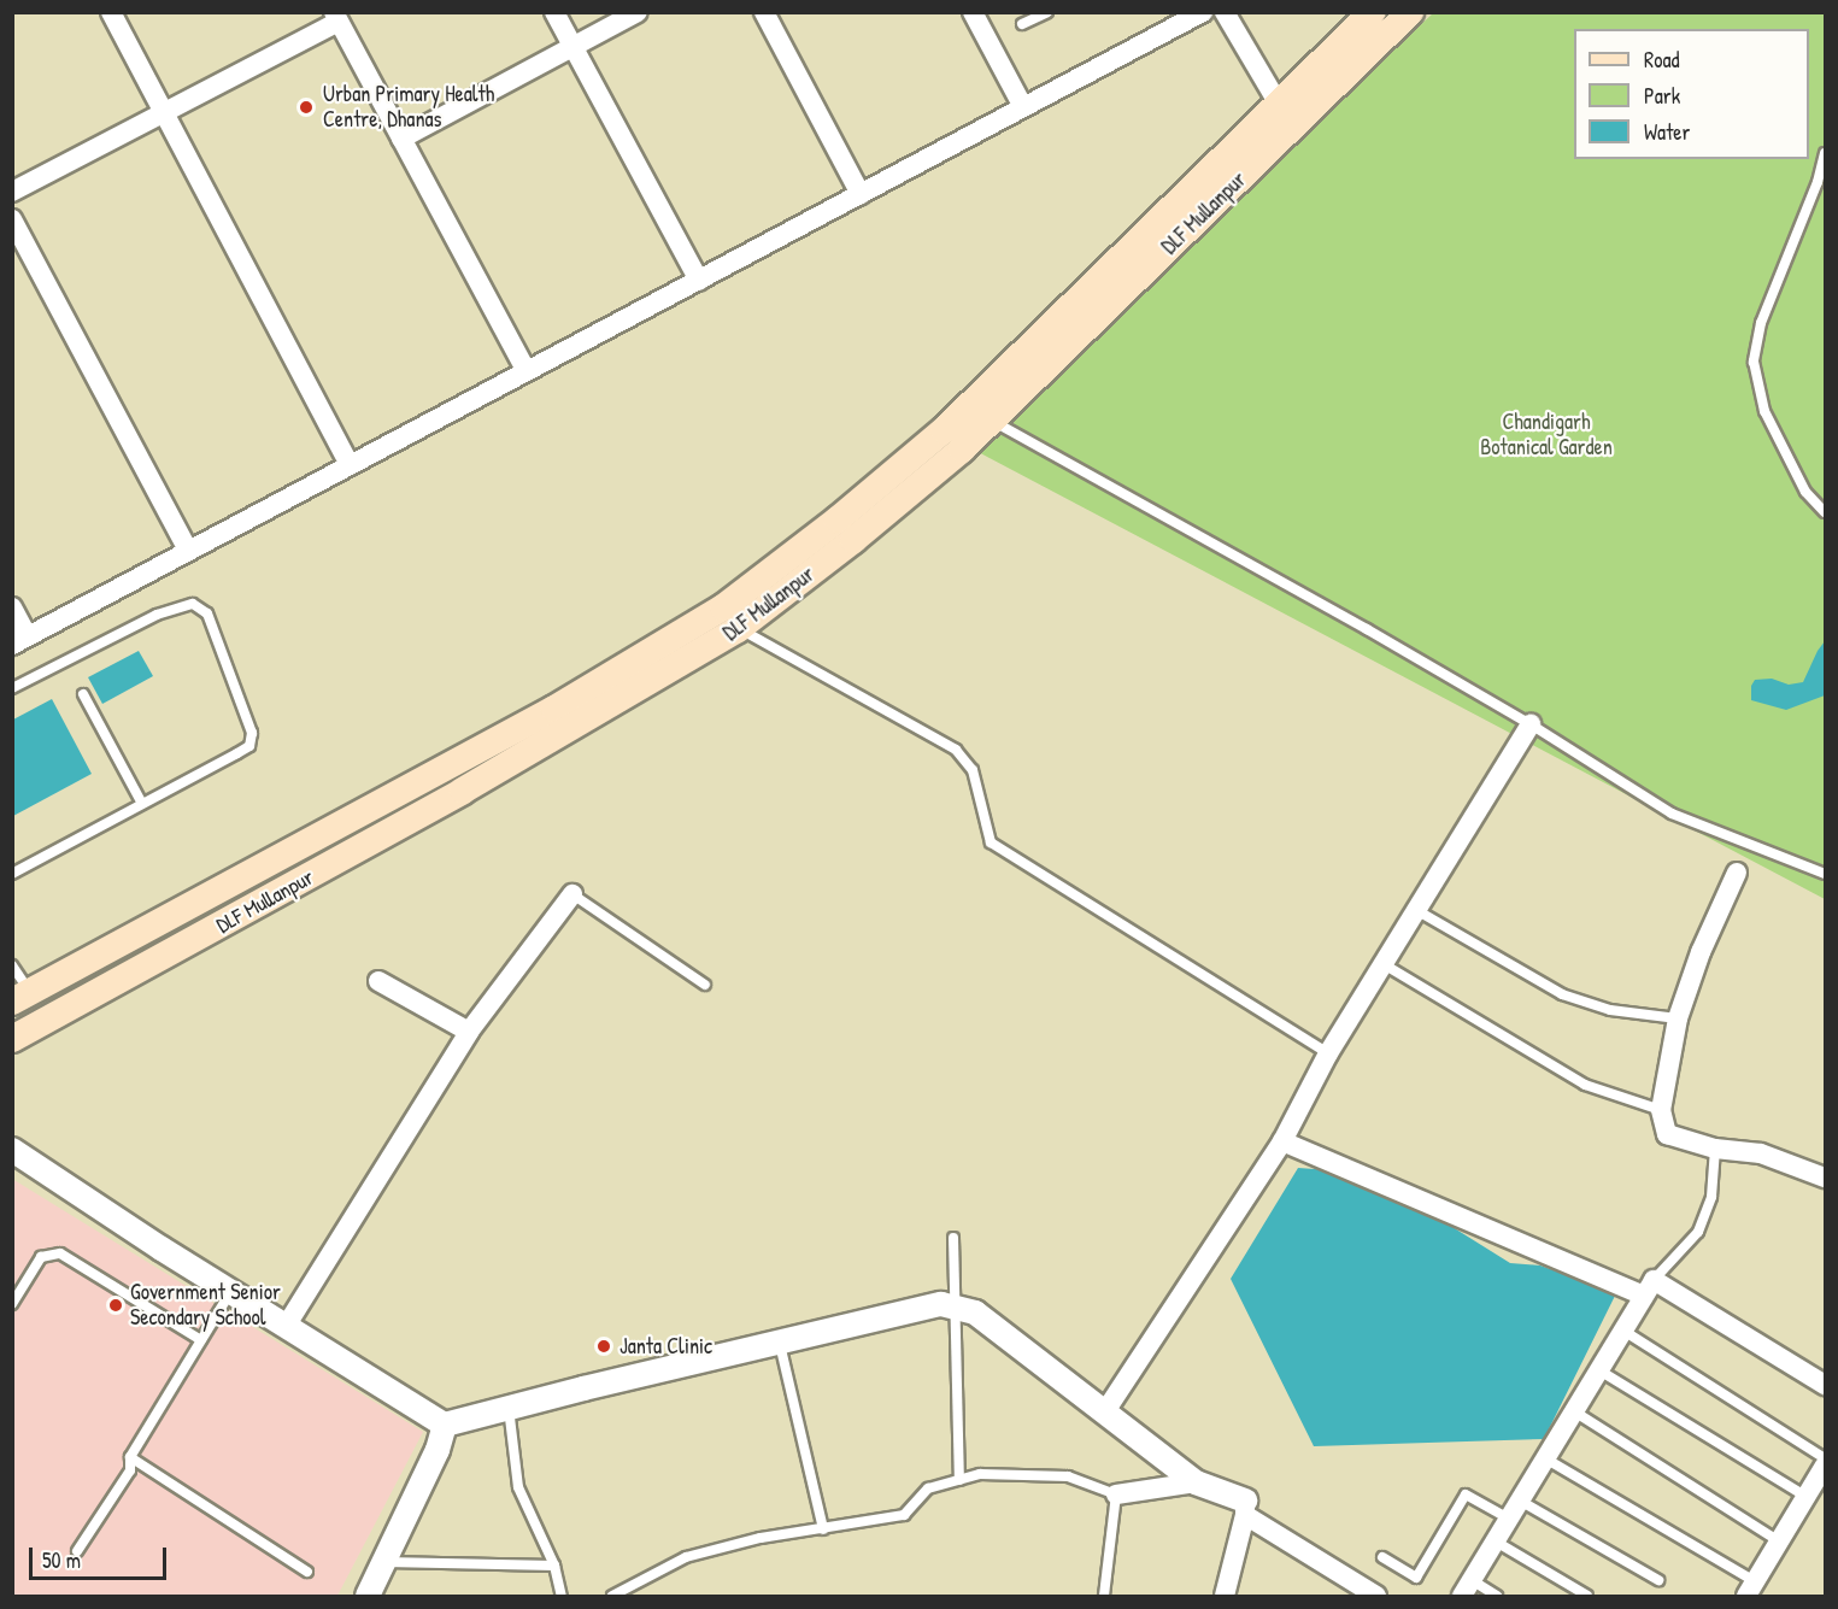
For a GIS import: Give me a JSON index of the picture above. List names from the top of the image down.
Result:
{
  "streets": {
    "main road": ["DLF Mullanpur"]
  },
  "parks": ["Chandigarh Botanical Garden"],
  "places": ["Urban Primary Health Centre, Dhanas", "Government Senior Secondary School", "Janta Clinic"],
  "legend": ["Road", "Park", "Water"],
  "scale_bar": "50 m"
}
